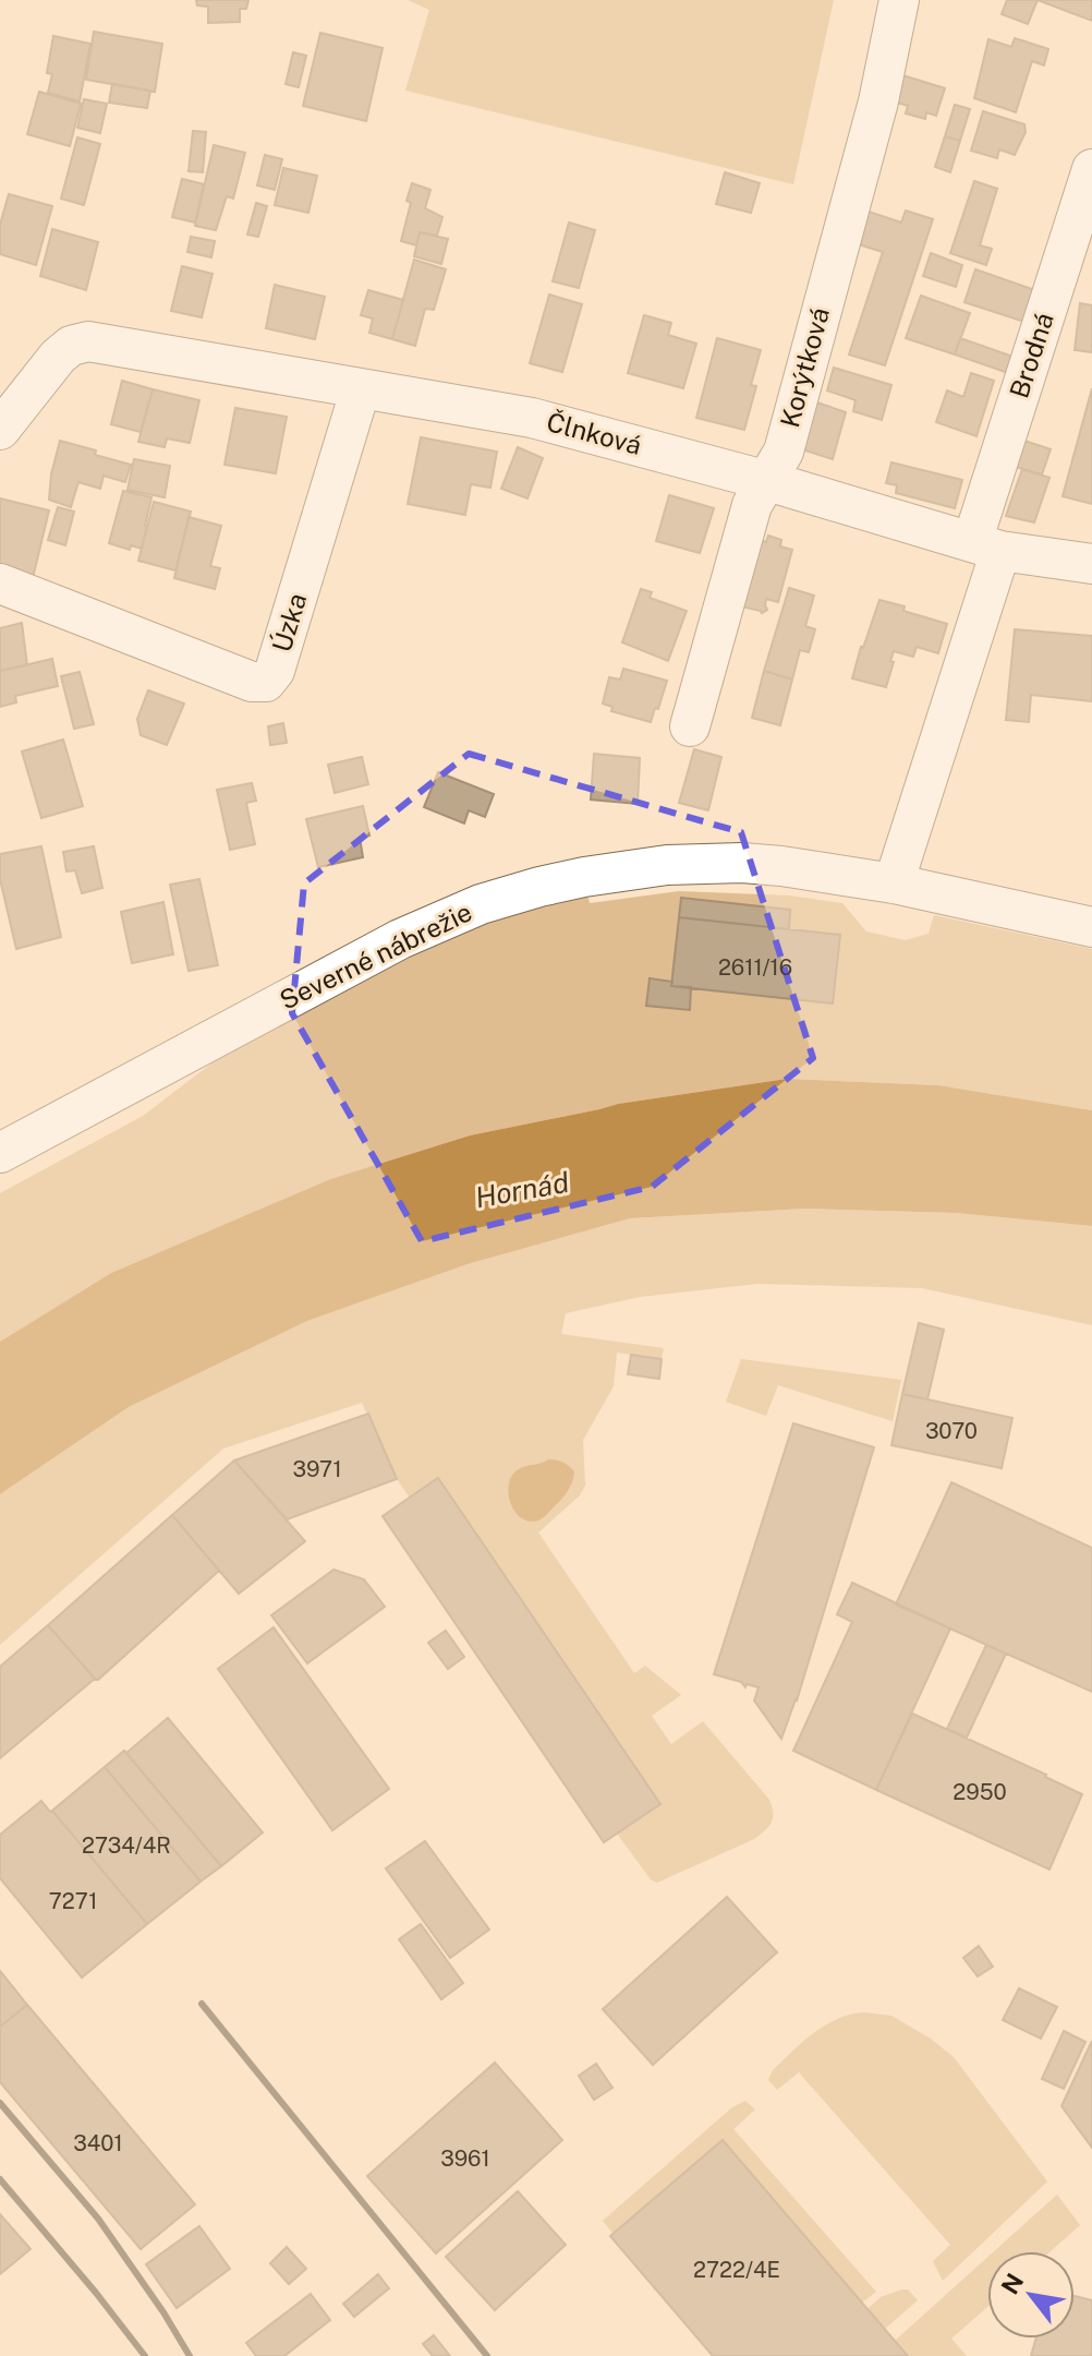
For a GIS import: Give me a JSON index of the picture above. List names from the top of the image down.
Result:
{
  "streets": {
    "street": [
      "Brodná",
      "Korýtková",
      "Člnková",
      "Úzka",
      "Severné nábrežie"
    ]
  },
  "crossings": [
    ["Brodná", "Člnková"],
    ["Brodná", "Severné nábrežie"],
    ["Korýtková", "Člnková"],
    ["Člnková", "Úzka"]
  ],
  "water": ["Hornád"],
  "house_numbers": [
    "2611/16",
    "3070",
    "3971",
    "2950",
    "2734/4R",
    "7271",
    "3401",
    "3961",
    "2722/4E"
  ],
  "north": "top left"
}
